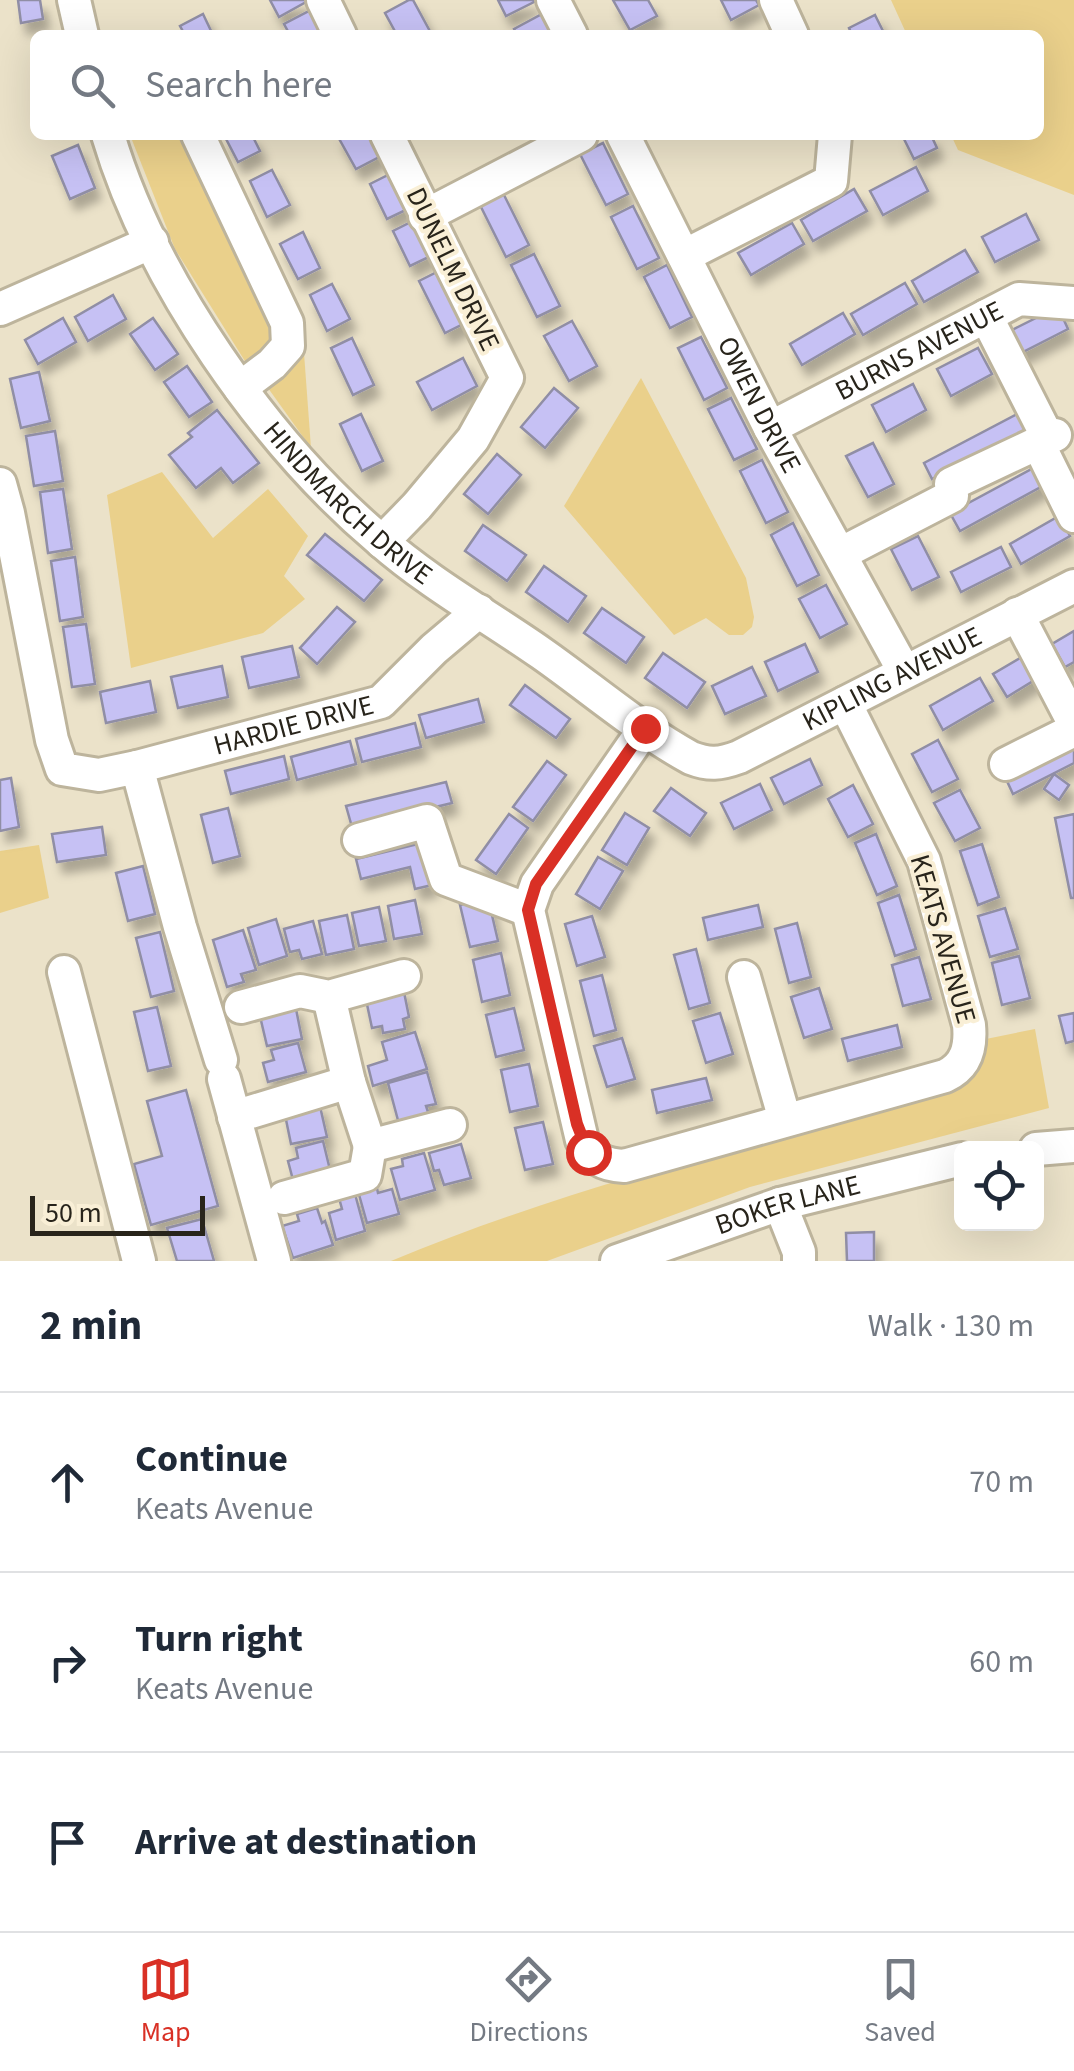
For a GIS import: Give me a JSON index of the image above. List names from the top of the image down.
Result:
{
  "streets": {
    "street": [
      "DUNELM DRIVE",
      "BURNS AVENUE",
      "OWEN DRIVE",
      "HINDMARCH DRIVE",
      "KIPLING AVENUE",
      "HARDIE DRIVE",
      "KEATS AVENUE",
      "BOKER LANE"
    ]
  },
  "crossings": [
    ["DUNELM DRIVE", "HINDMARCH DRIVE"],
    ["BURNS AVENUE", "OWEN DRIVE"],
    ["OWEN DRIVE", "KIPLING AVENUE"],
    ["HINDMARCH DRIVE", "KIPLING AVENUE"],
    ["HINDMARCH DRIVE", "HARDIE DRIVE"],
    ["KIPLING AVENUE", "KEATS AVENUE"]
  ],
  "scale_bar": "50 m",
  "page": {
    "search": "Search here",
    "scale": "50 m",
    "heading": ["2 min", "Walk · 130 m"],
    "list": [
      ["Continue", "Keats Avenue", "70 m"],
      ["Turn right", "Keats Avenue", "60 m"],
      "Arrive at destination"
    ],
    "nav": ["Map", "Directions", "Saved"]
  }
}
